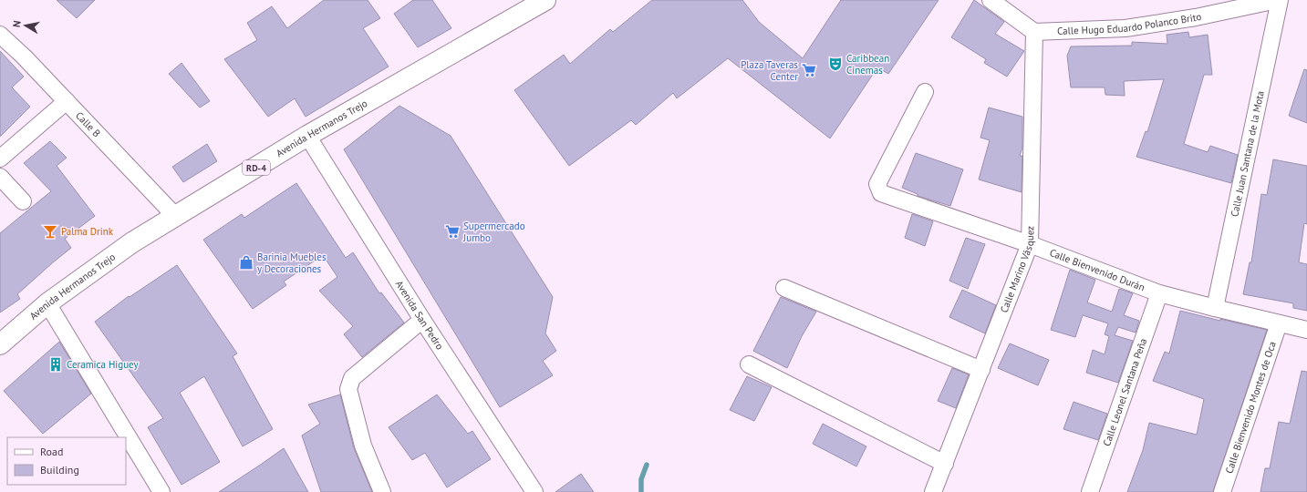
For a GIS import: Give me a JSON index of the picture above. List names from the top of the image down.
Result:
{
  "streets": {
    "main road": ["Avenida Hermanos Trejo", "RD-4"],
    "street": [
      "Calle Hugo Eduardo Polanco Brito",
      "Calle B",
      "Calle Juan Santana de la Mota",
      "Calle Marino Vásquez",
      "Calle Bienvenido Durán",
      "Avenida San Pedro",
      "Calle Leonel Santana Peña",
      "Calle Bienvenido Montes de Oca"
    ]
  },
  "crossings": [
    ["Calle Hugo Eduardo Polanco Brito", "Calle Marino Vásquez"],
    ["Calle B", "Avenida Hermanos Trejo"],
    ["Avenida Hermanos Trejo", "Avenida San Pedro"],
    ["Calle Juan Santana de la Mota", "Calle Bienvenido Durán"],
    ["Calle Marino Vásquez", "Calle Bienvenido Durán"],
    ["Calle Bienvenido Durán", "Calle Leonel Santana Peña"],
    ["Calle Bienvenido Durán", "Calle Bienvenido Montes de Oca"]
  ],
  "places": {
    "theatre": ["Caribbean Cinemas"],
    "supermarket": ["Plaza Taveras Center", "Supermercado Jumbo"],
    "bar": ["Palma Drink"],
    "shop": ["Barinia Muebles y Decoraciones"],
    "building": ["Ceramica Higuey"]
  },
  "legend": ["Road", "Building"],
  "north": "left"
}
